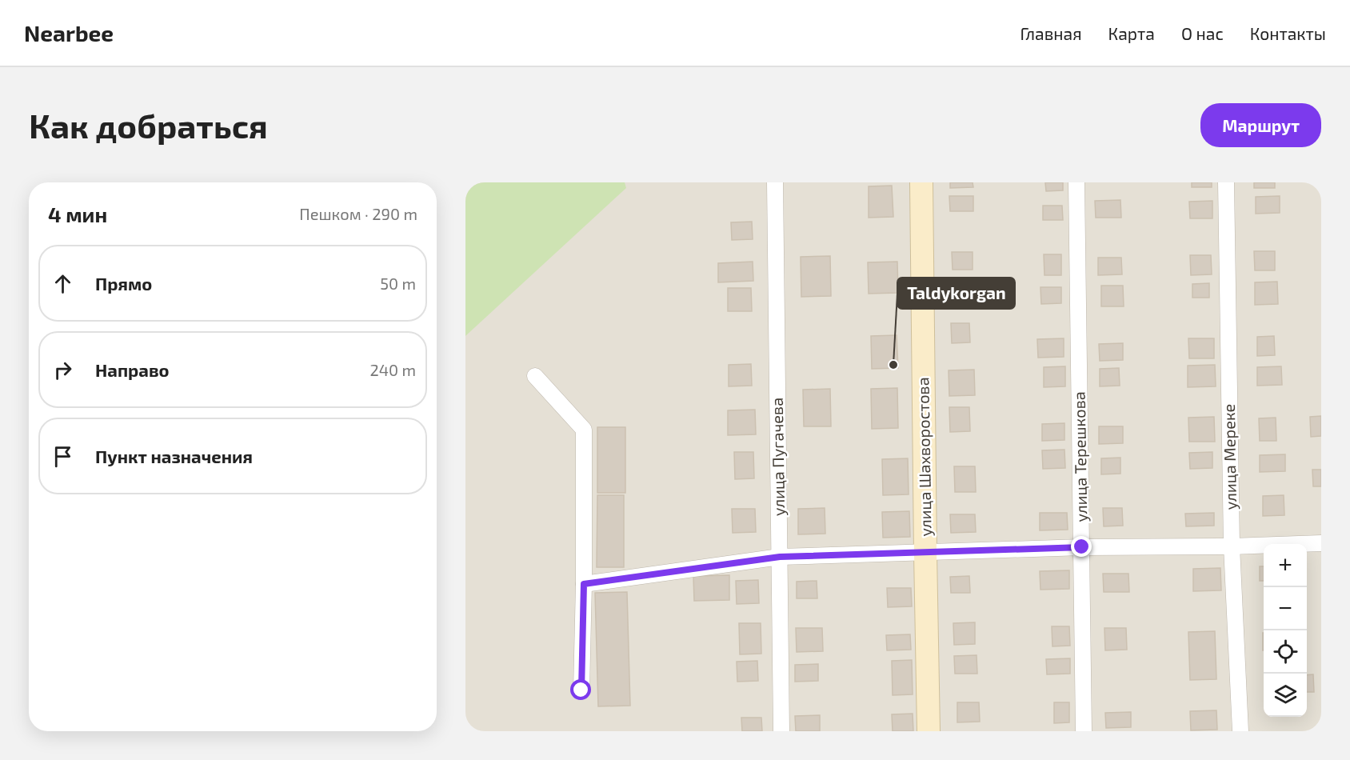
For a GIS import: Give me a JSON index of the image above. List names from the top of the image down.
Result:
{
  "streets": {
    "street": [
      "улица Пугачева",
      "улица Шахворостова",
      "улица Терешкова",
      "улица Мереке"
    ]
  },
  "places": ["Taldykorgan"],
  "page": {
    "header": "Nearbee",
    "nav": [
      "Главная",
      "Карта",
      "О нас",
      "Контакты"
    ],
    "buttons": "Маршрут",
    "title": "Как добраться",
    "heading": ["4 мин", "Пешком · 290 m"],
    "list": [
      ["Прямо", "50 m"],
      ["Направо", "240 m"],
      "Пункт назначения"
    ],
    "map_buttons": ["+", "−"]
  }
}
